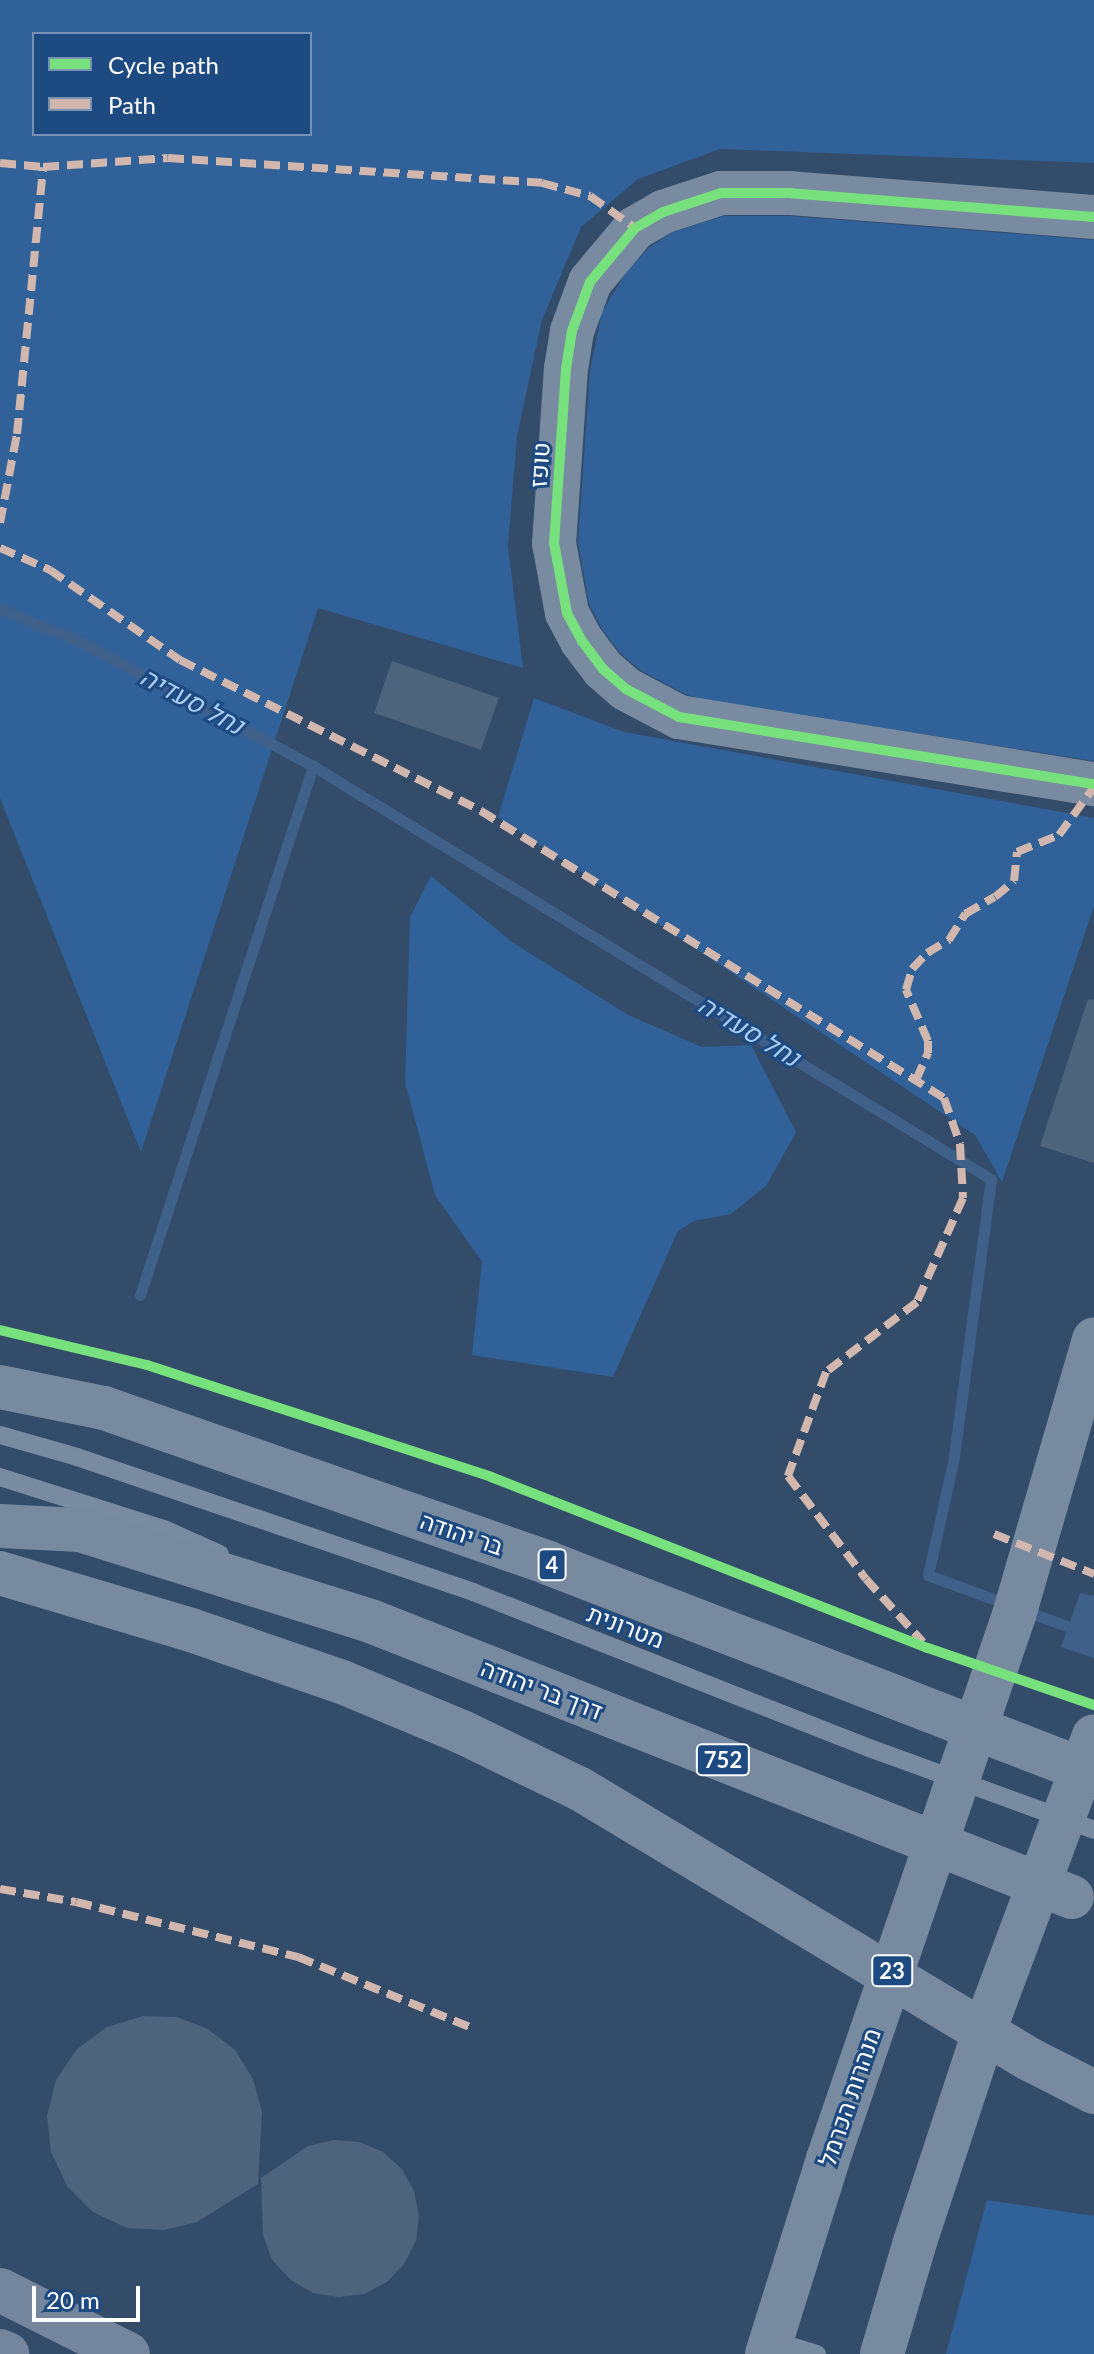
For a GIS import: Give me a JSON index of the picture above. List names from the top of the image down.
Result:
{
  "streets": {
    "highway": [
      "בר יהודה",
      "4",
      "דרך בר יהודה",
      "752",
      "23",
      "מנהרות הכרמל"
    ],
    "street": ["טופז"],
    "lane": ["מטרונית"]
  },
  "water": ["נחל סעדיה"],
  "legend": ["Cycle path", "Path"],
  "scale_bar": "20 m"
}
